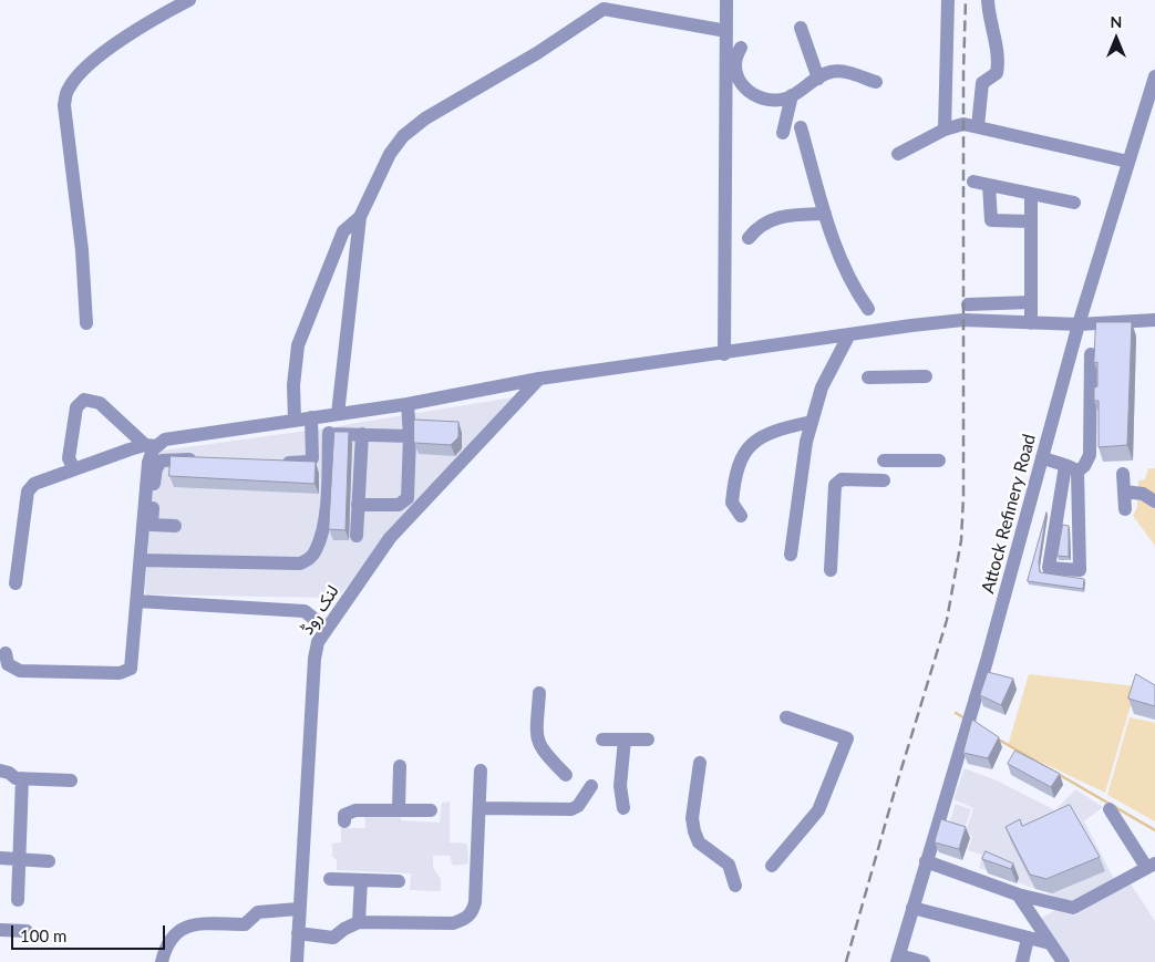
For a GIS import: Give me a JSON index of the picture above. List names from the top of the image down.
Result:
{
  "streets": {
    "street": ["Attock Refinery Road", "لنک روڈ"]
  },
  "scale_bar": "100 m",
  "north": "top"
}
